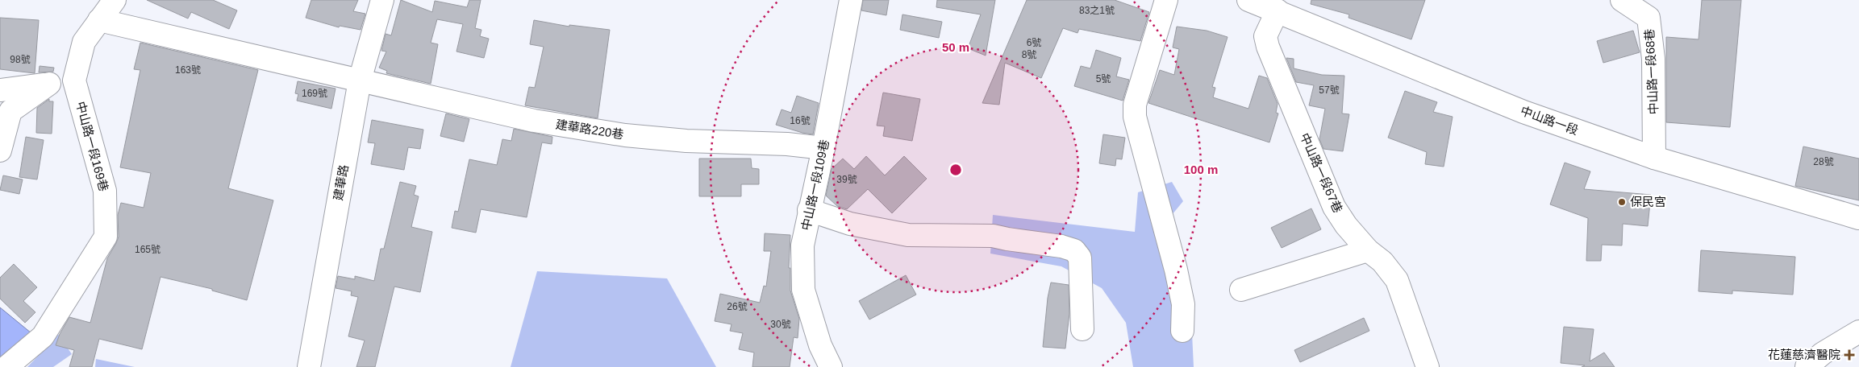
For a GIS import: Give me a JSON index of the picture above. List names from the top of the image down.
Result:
{
  "streets": {
    "street": [
      "中山路一段68巷",
      "中山路一段",
      "建華路220巷",
      "中山路一段169巷",
      "中山路一段67巷",
      "建華路",
      "中山路一段109巷"
    ]
  },
  "crossings": [
    ["中山路一段68巷", "中山路一段"],
    ["中山路一段", "中山路一段67巷"],
    ["建華路220巷", "中山路一段169巷"],
    ["建華路220巷", "建華路"],
    ["建華路220巷", "中山路一段109巷"]
  ],
  "places": {
    "other": ["保民宮"],
    "health": ["花蓮慈濟醫院"]
  },
  "house_numbers": [
    "83之1號",
    "6號",
    "8號",
    "98號",
    "163號",
    "5號",
    "57號",
    "169號",
    "16號",
    "28號",
    "39號",
    "165號",
    "26號",
    "30號"
  ],
  "rings": ["50 m", "100 m"]
}
